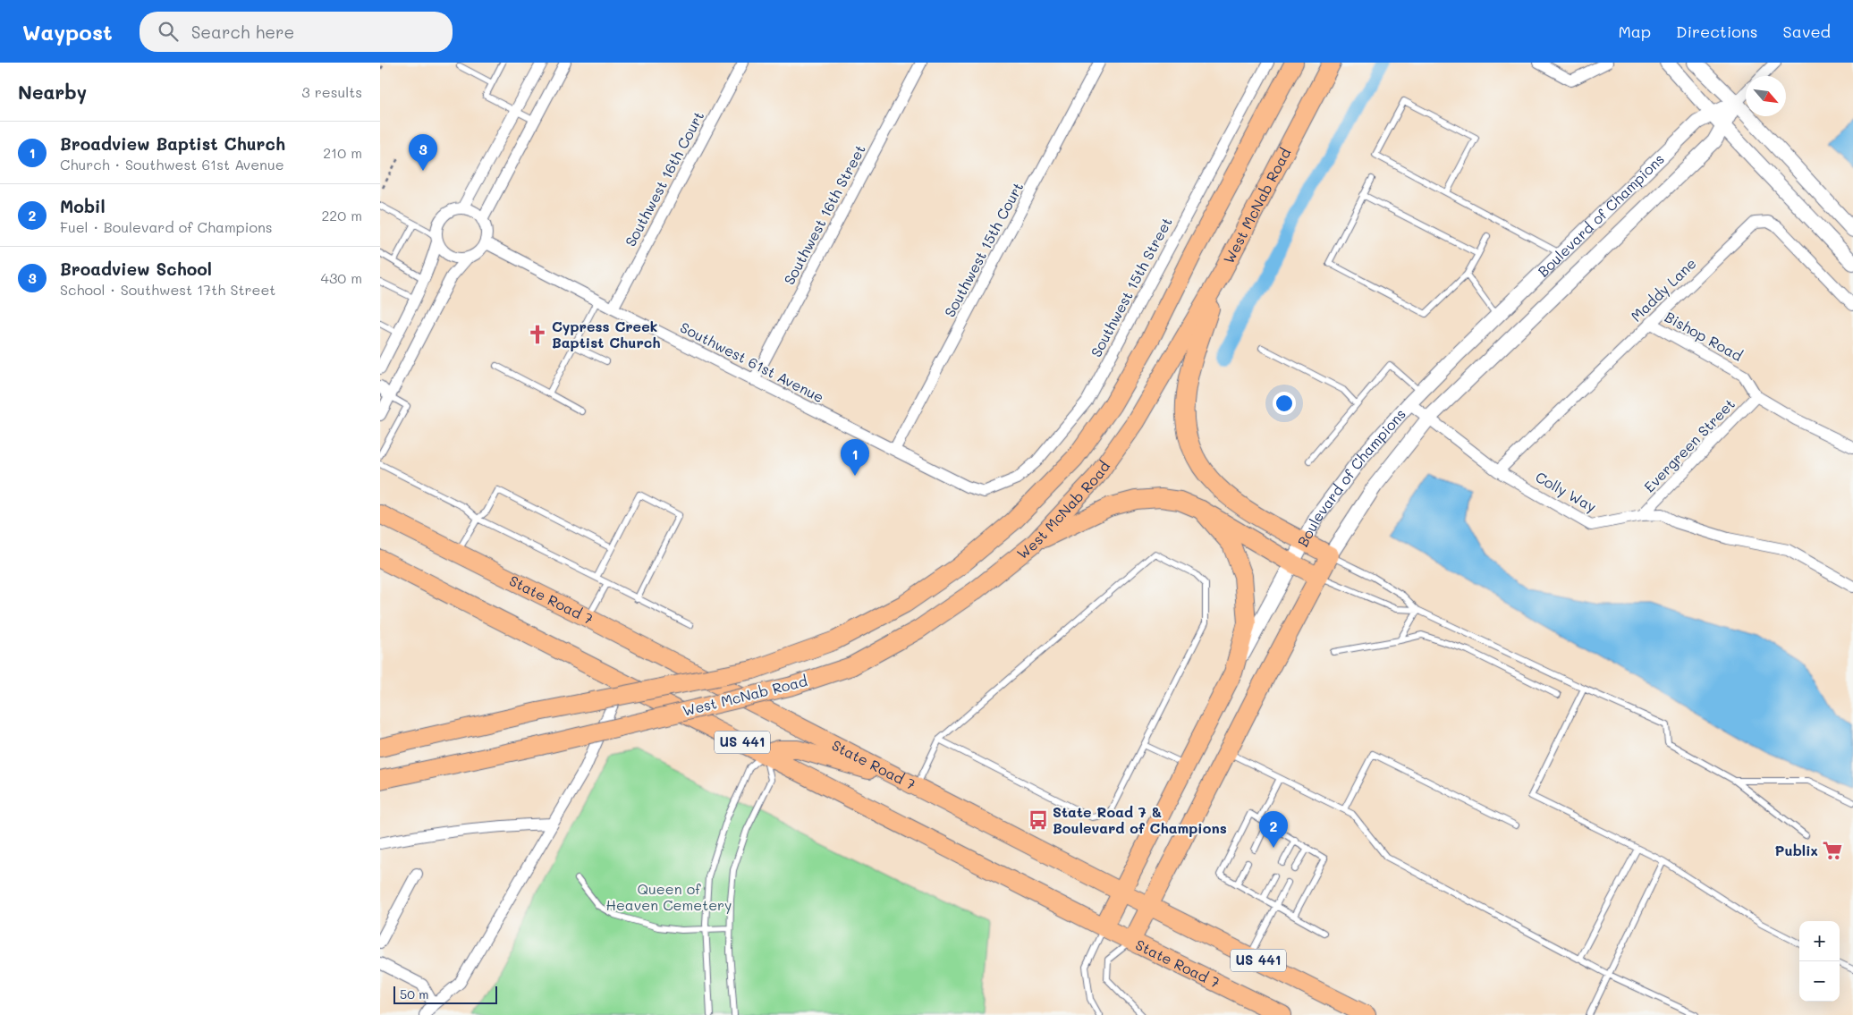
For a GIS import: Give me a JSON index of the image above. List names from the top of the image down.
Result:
{
  "streets": {
    "main road": [
      "West McNab Road",
      "Boulevard of Champions",
      "State Road 7",
      "US 441"
    ],
    "street": [
      "Southwest 16th Court",
      "Southwest 16th Street",
      "Southwest 15th Court",
      "Southwest 15th Street",
      "Maddy Lane",
      "Bishop Road",
      "Southwest 61st Avenue",
      "Evergreen Street",
      "Colly Way"
    ]
  },
  "crossings": [
    ["Southwest 16th Court", "Southwest 61st Avenue"],
    ["Southwest 16th Street", "Southwest 61st Avenue"],
    ["Boulevard of Champions", "Colly Way"],
    ["Boulevard of Champions", "State Road 7"],
    ["Southwest 15th Court", "Southwest 61st Avenue"],
    ["Southwest 15th Street", "Southwest 61st Avenue"],
    ["Maddy Lane", "Bishop Road"],
    ["Maddy Lane", "Colly Way"],
    ["Bishop Road", "Evergreen Street"],
    ["Evergreen Street", "Colly Way"]
  ],
  "parks": ["Queen of Heaven Cemetery"],
  "places": {
    "church": ["Cypress Creek Baptist Church"],
    "bus stop": ["State Road 7 & Boulevard of Champions"],
    "supermarket": ["Publix"]
  },
  "scale_bar": "50 m",
  "north": "bottom right",
  "page": {
    "header": "Waypost",
    "search": "Search here",
    "nav": ["Map", "Directions", "Saved"],
    "heading": ["Nearby", "3 results"],
    "list": [
      {
        "mark": "1",
        "name": "Broadview Baptist Church",
        "note": "Church · Southwest 61st Avenue",
        "value": "210 m"
      },
      {
        "mark": "2",
        "name": "Mobil",
        "note": "Fuel · Boulevard of Champions",
        "value": "220 m"
      },
      {
        "mark": "3",
        "name": "Broadview School",
        "note": "School · Southwest 17th Street",
        "value": "430 m"
      }
    ],
    "pins": ["3", "1", "2"],
    "map_buttons": ["+", "−"],
    "scale": "50 m"
  }
}
